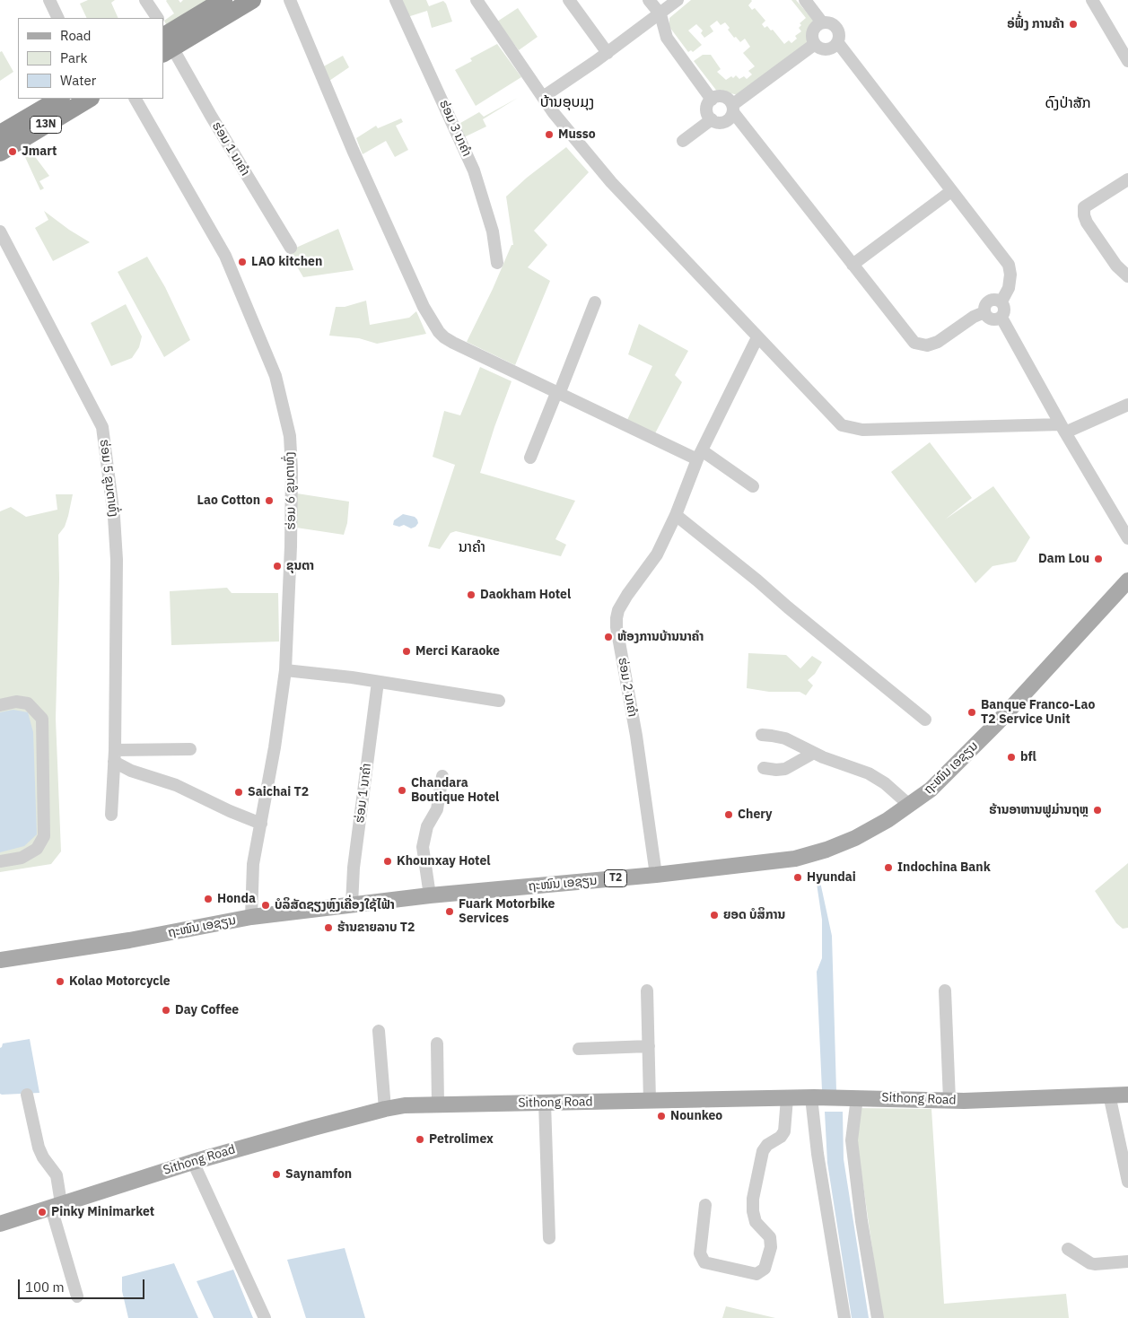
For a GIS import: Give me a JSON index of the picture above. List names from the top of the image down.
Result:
{
  "streets": {
    "highway": ["13N"],
    "main road": ["ຖະໜົນ ເອຊຽນ", "T2", "Sithong Road"],
    "street": [
      "ຮ່ອມ 3 ນາຄຳ",
      "ຮ່ອມ 1 ນາຄຳ",
      "ຮ່ອມ 5 ຂູນຕາທົ່ງ",
      "ຮ່ອມ 6 ຂູນຕາທົ່ງ",
      "ຮ່ອມ 2 ນາຄຳ"
    ]
  },
  "crossings": [
    ["ຮ່ອມ 1 ນາຄຳ", "ຖະໜົນ ເອຊຽນ"],
    ["ຮ່ອມ 6 ຂູນຕາທົ່ງ", "ຖະໜົນ ເອຊຽນ"],
    ["ຮ່ອມ 2 ນາຄຳ", "ຖະໜົນ ເອຊຽນ"]
  ],
  "districts": ["ບ້ານອຸບມຸງ", "ດົງປ່າສັກ", "ນາຄຳ"],
  "places": [
    "ອ່ຟົ້່ງ ການຄ້າ",
    "Musso",
    "Jmart",
    "LAO kitchen",
    "Lao Cotton",
    "Dam Lou",
    "ຂຸນຕາ",
    "Daokham Hotel",
    "ຫ້ອງການບ້ານນາຄໍາ",
    "Merci Karaoke",
    "Banque Franco-Lao T2 Service Unit",
    "bfl",
    "Chandara Boutique Hotel",
    "Saichai T2",
    "ຮ້ານອາຫານຟູມ່ານຖຫຼ",
    "Chery",
    "Khounxay Hotel",
    "Indochina Bank",
    "Hyundai",
    "Honda",
    "ບໍລິສັດຊຽງຫຼົງເຄື່ອງໃຊ້ໄຟ້າ",
    "Fuark Motorbike Services",
    "ຍອດ ບໍສິການ",
    "ຮ້ານຂາຍລາບ T2",
    "Kolao Motorcycle",
    "Day Coffee",
    "Nounkeo",
    "Petrolimex",
    "Saynamfon",
    "Pinky Minimarket"
  ],
  "legend": ["Road", "Park", "Water"],
  "scale_bar": "100 m"
}
